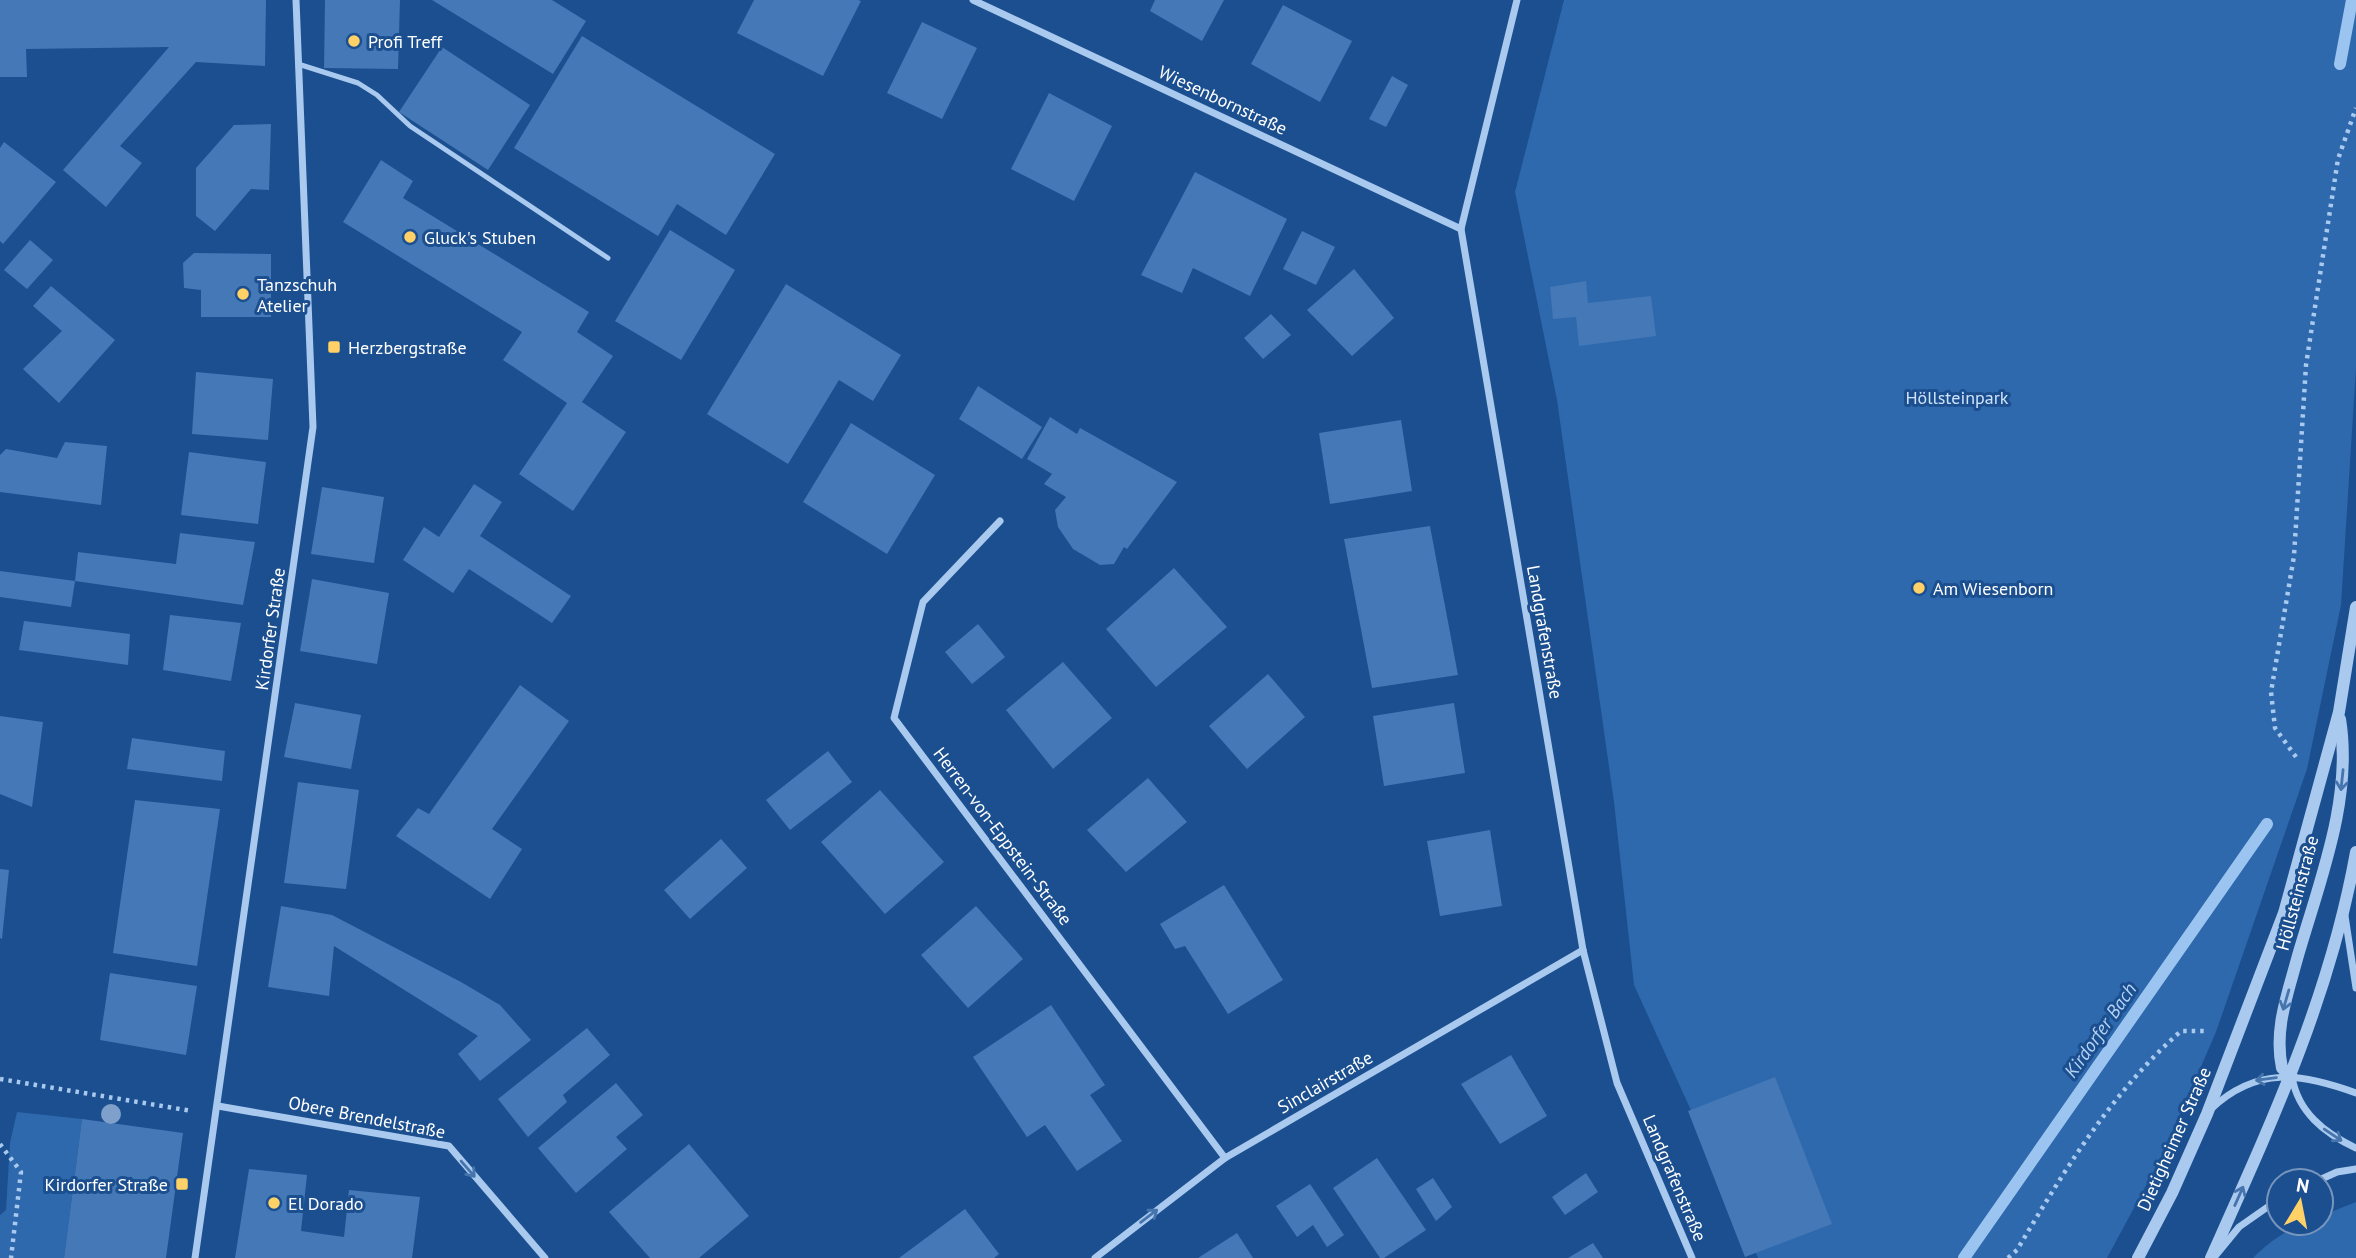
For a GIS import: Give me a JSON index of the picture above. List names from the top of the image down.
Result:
{
  "streets": {
    "street": [
      "Wiesenbornstraße",
      "Kirdorfer Straße",
      "Landgrafenstraße",
      "Herren-von-Eppstein-Straße",
      "Höllsteinstraße",
      "Sinclairstraße",
      "Obere Brendelstraße",
      "Dietigheimer Straße"
    ]
  },
  "crossings": [
    ["Wiesenbornstraße", "Landgrafenstraße"],
    ["Kirdorfer Straße", "Obere Brendelstraße"],
    ["Landgrafenstraße", "Sinclairstraße"],
    ["Herren-von-Eppstein-Straße", "Sinclairstraße"],
    ["Höllsteinstraße", "Dietigheimer Straße"]
  ],
  "one_way": ["Obere Brendelstraße"],
  "water": ["Kirdorfer Bach"],
  "parks": ["Höllsteinpark"],
  "places": {
    "other": [
      "Profi Treff",
      "Gluck's Stuben",
      "Tanzschuh Atelier",
      "Am Wiesenborn",
      "El Dorado"
    ],
    "transit": ["Herzbergstraße", "Kirdorfer Straße"]
  },
  "north": "top"
}
